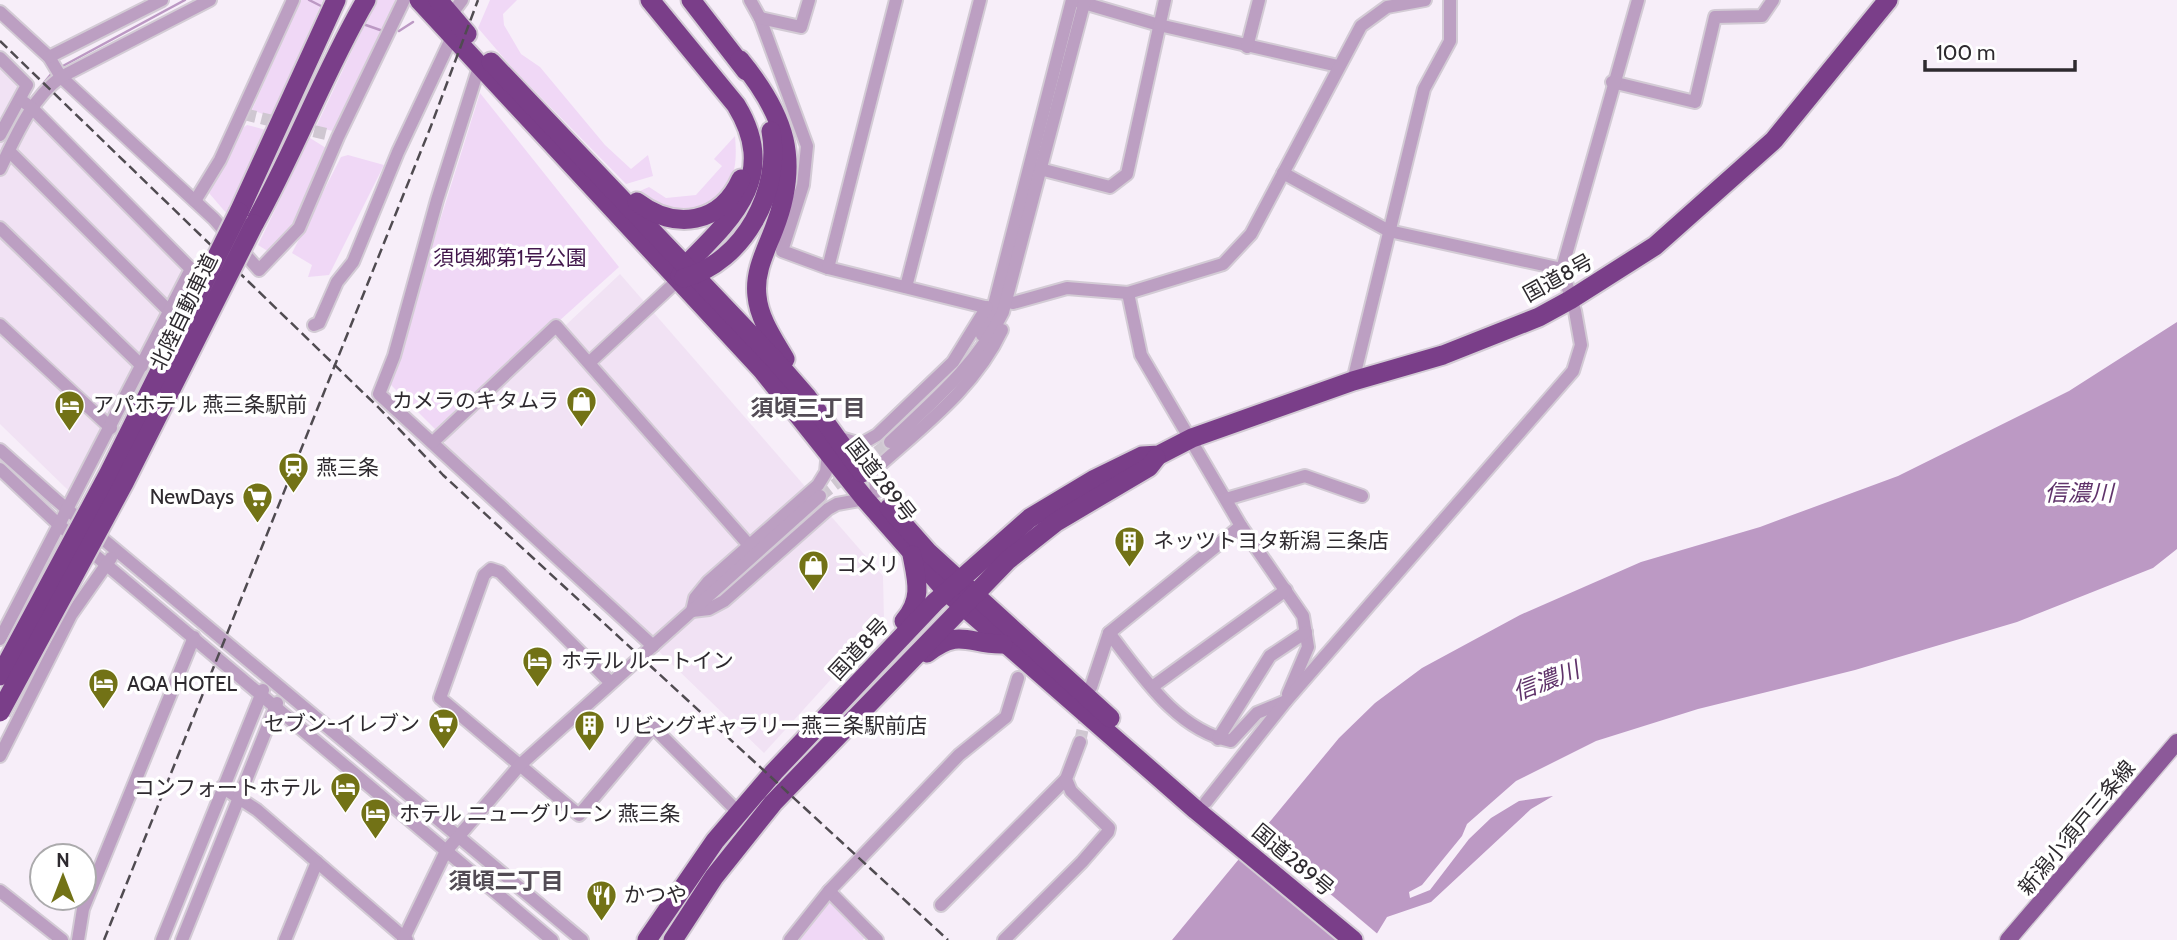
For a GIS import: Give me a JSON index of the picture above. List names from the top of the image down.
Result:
{
  "streets": {
    "highway": ["国道8号", "北陸自動車道", "国道289号"],
    "main road": ["新潟小須戸三条線"]
  },
  "crossings": [
    ["国道8号", "国道289号"]
  ],
  "districts": ["須頃三丁目", "須頃二丁目"],
  "water": ["信濃川"],
  "parks": ["須頃郷第1号公園"],
  "places": {
    "shop": ["カメラのキタムラ", "コメリ"],
    "hotel": [
      "アパホテル 燕三条駅前",
      "ホテル ルートイン",
      "AQA HOTEL",
      "コンフォートホテル",
      "ホテル ニューグリーン 燕三条"
    ],
    "station": ["燕三条"],
    "supermarket": ["NewDays", "セブン-イレブン"],
    "building": ["ネッツトヨタ新潟 三条店", "リビングギャラリー燕三条駅前店"],
    "restaurant": ["かつや"]
  },
  "scale_bar": "100 m",
  "north": "top"
}
